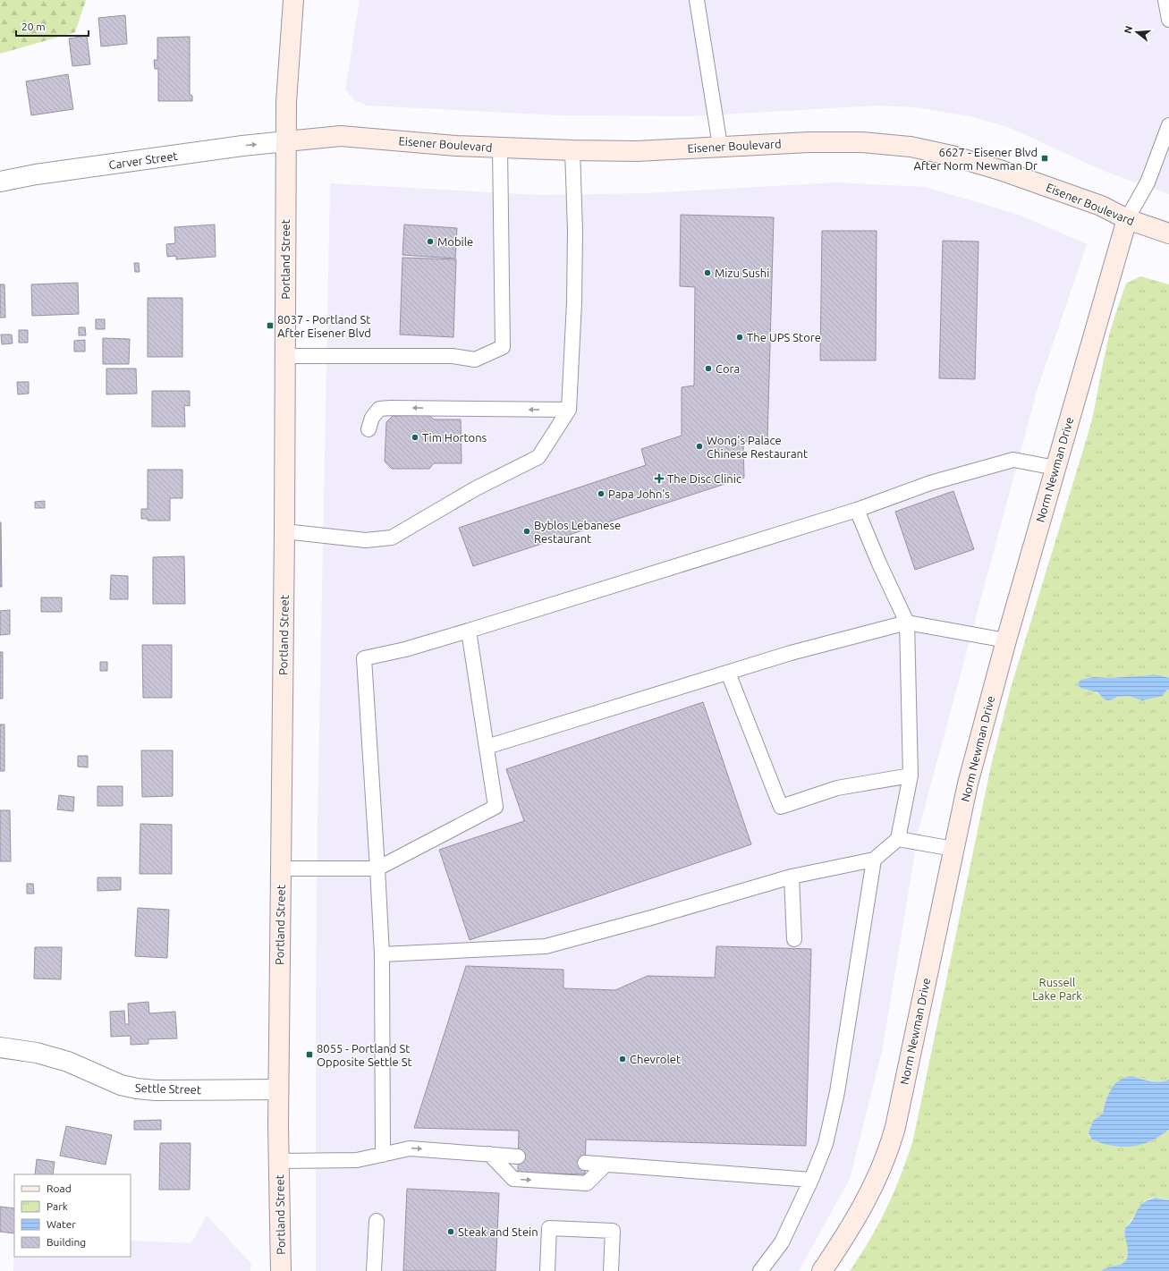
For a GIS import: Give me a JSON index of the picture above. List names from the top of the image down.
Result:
{
  "streets": {
    "street": [
      "Eisener Boulevard",
      "Carver Street",
      "Portland Street",
      "Norm Newman Drive",
      "Settle Street"
    ]
  },
  "crossings": [
    ["Eisener Boulevard", "Carver Street"],
    ["Eisener Boulevard", "Portland Street"],
    ["Eisener Boulevard", "Norm Newman Drive"],
    ["Carver Street", "Portland Street"],
    ["Portland Street", "Settle Street"]
  ],
  "one_way": ["Carver Street"],
  "parks": ["Russell Lake Park"],
  "places": {
    "transit": ["6627 - Eisener Blvd After Norm Newman Dr", "8037 - Portland St After Eisener Blvd", "8055 - Portland St Opposite Settle St"],
    "other": [
      "Mobile",
      "Mizu Sushi",
      "The UPS Store",
      "Cora",
      "Tim Hortons",
      "Wong's Palace Chinese Restaurant",
      "Papa John's",
      "Byblos Lebanese Restaurant",
      "Chevrolet",
      "Steak and Stein"
    ],
    "health": ["The Disc Clinic"]
  },
  "legend": [
    "Road",
    "Park",
    "Water",
    "Building"
  ],
  "scale_bar": "20 m",
  "north": "left"
}
